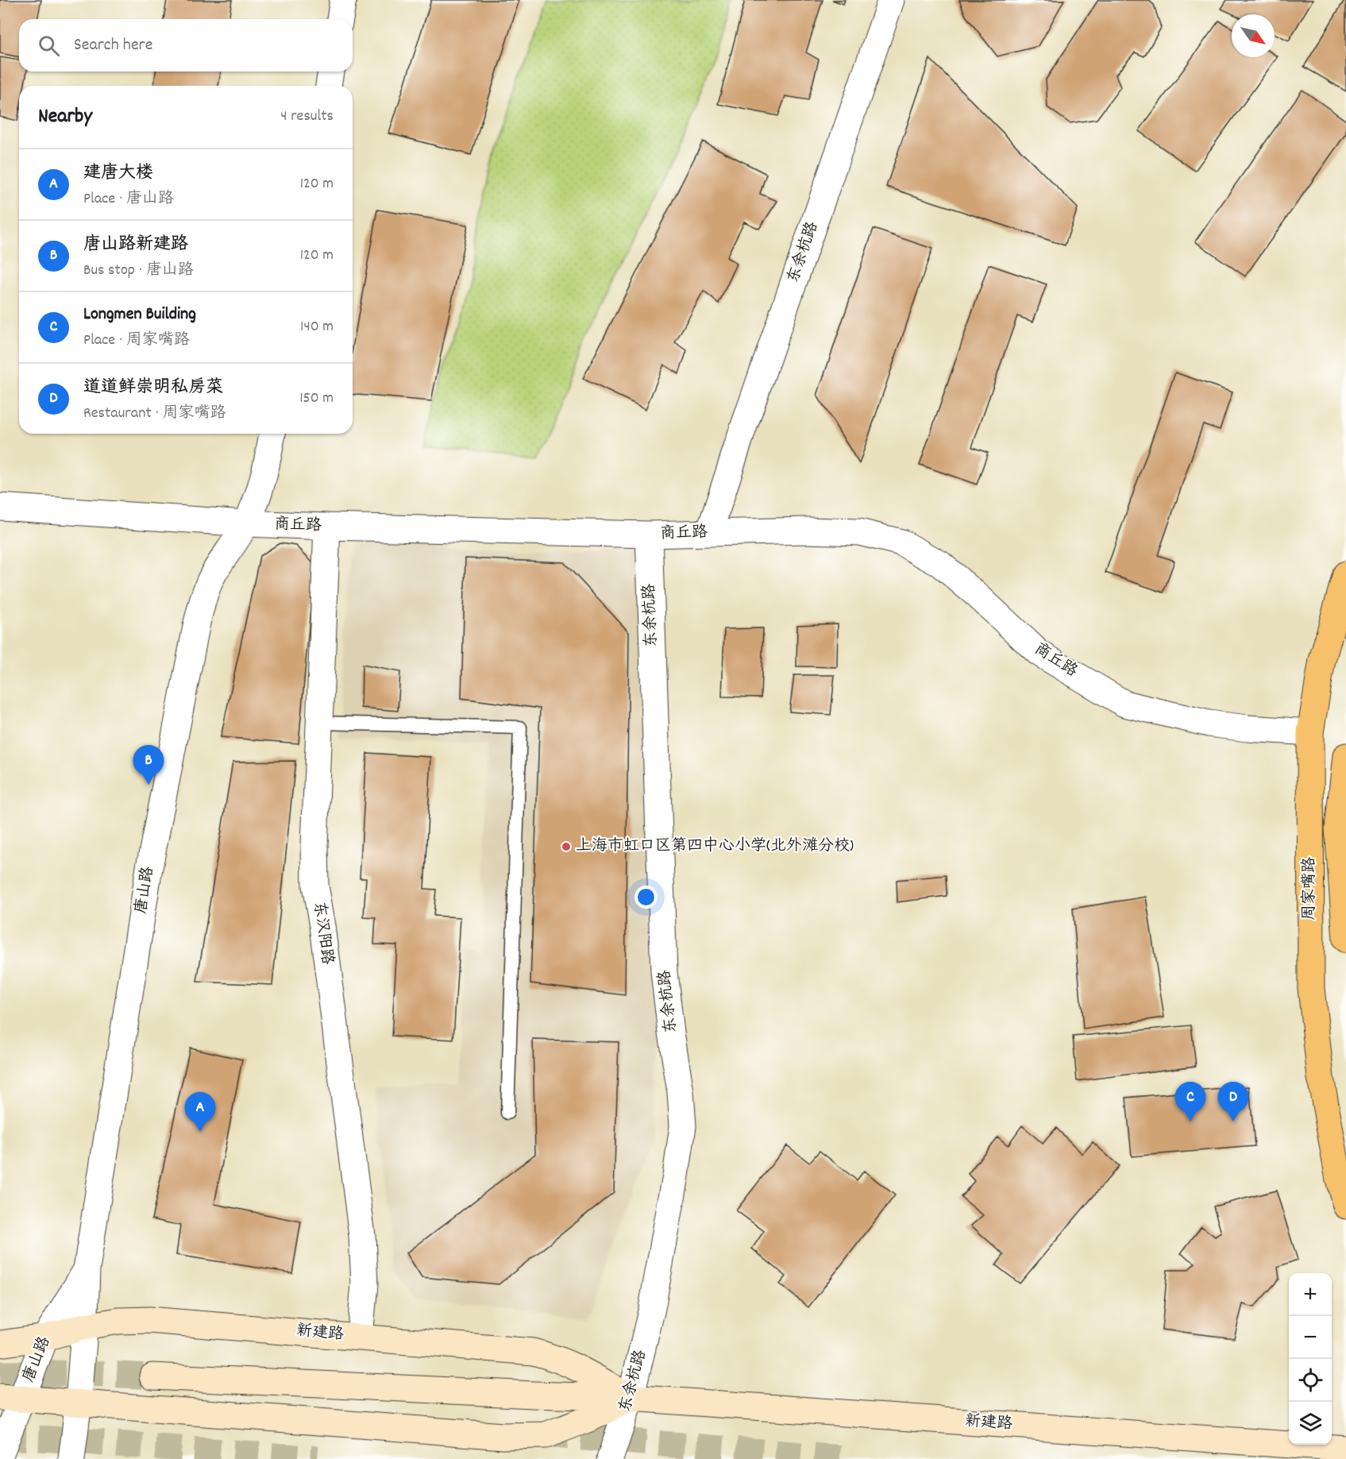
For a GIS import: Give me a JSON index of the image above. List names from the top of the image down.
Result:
{
  "streets": {
    "main road": ["周家嘴路", "新建路"],
    "street": [
      "东余杭路",
      "商丘路",
      "唐山路",
      "东汉阳路"
    ]
  },
  "crossings": [
    ["东余杭路", "商丘路"],
    ["东余杭路", "新建路"],
    ["商丘路", "周家嘴路"],
    ["商丘路", "唐山路"],
    ["商丘路", "东汉阳路"],
    ["唐山路", "新建路"],
    ["东汉阳路", "新建路"]
  ],
  "places": ["上海市虹口区第四中心小学(北外滩分校)"],
  "north": "bottom right",
  "page": {
    "search": "Search here",
    "heading": ["Nearby", "4 results"],
    "list": [
      {
        "mark": "A",
        "name": "建唐大楼",
        "note": "Place · 唐山路",
        "value": "120 m"
      },
      {
        "mark": "B",
        "name": "唐山路新建路",
        "note": "Bus stop · 唐山路",
        "value": "120 m"
      },
      {
        "mark": "C",
        "name": "Longmen Building",
        "note": "Place · 周家嘴路",
        "value": "140 m"
      },
      {
        "mark": "D",
        "name": "道道鲜崇明私房菜",
        "note": "Restaurant · 周家嘴路",
        "value": "150 m"
      }
    ],
    "pins": [
      "B",
      "C",
      "D",
      "A"
    ],
    "map_buttons": ["+", "−"]
  }
}
